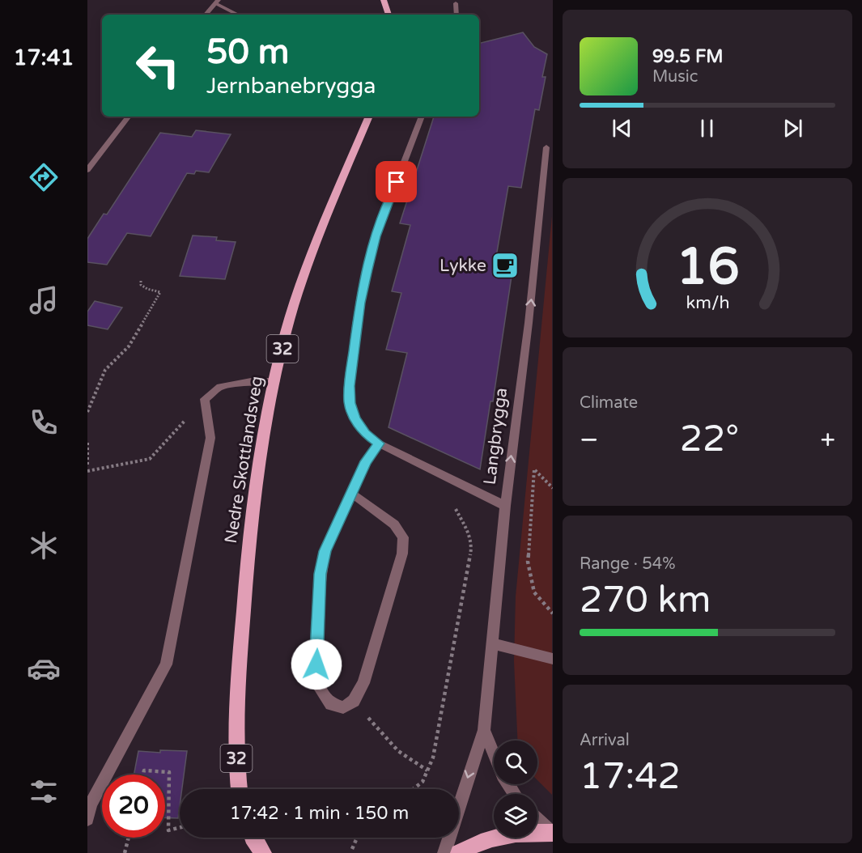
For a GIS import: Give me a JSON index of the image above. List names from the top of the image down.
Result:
{
  "streets": {
    "main road": ["32", "Nedre Skottlandsveg"],
    "street": ["Langbrygga"]
  },
  "places": {
    "cafe": ["Lykke"]
  },
  "page": {
    "tabs": "17:41",
    "turn": ["50 m", "Jernbanebrygga"],
    "song": ["99.5 FM", "Music"],
    "tile": [
      "Climate",
      ["Range · 54%", "270 km"],
      ["Arrival", "17:42"]
    ],
    "heat": ["−", "22°", "+"],
    "limit": "20",
    "trip": "17:42 · 1 min · 150 m",
    "gauge": ["16", "km/h"]
  }
}
